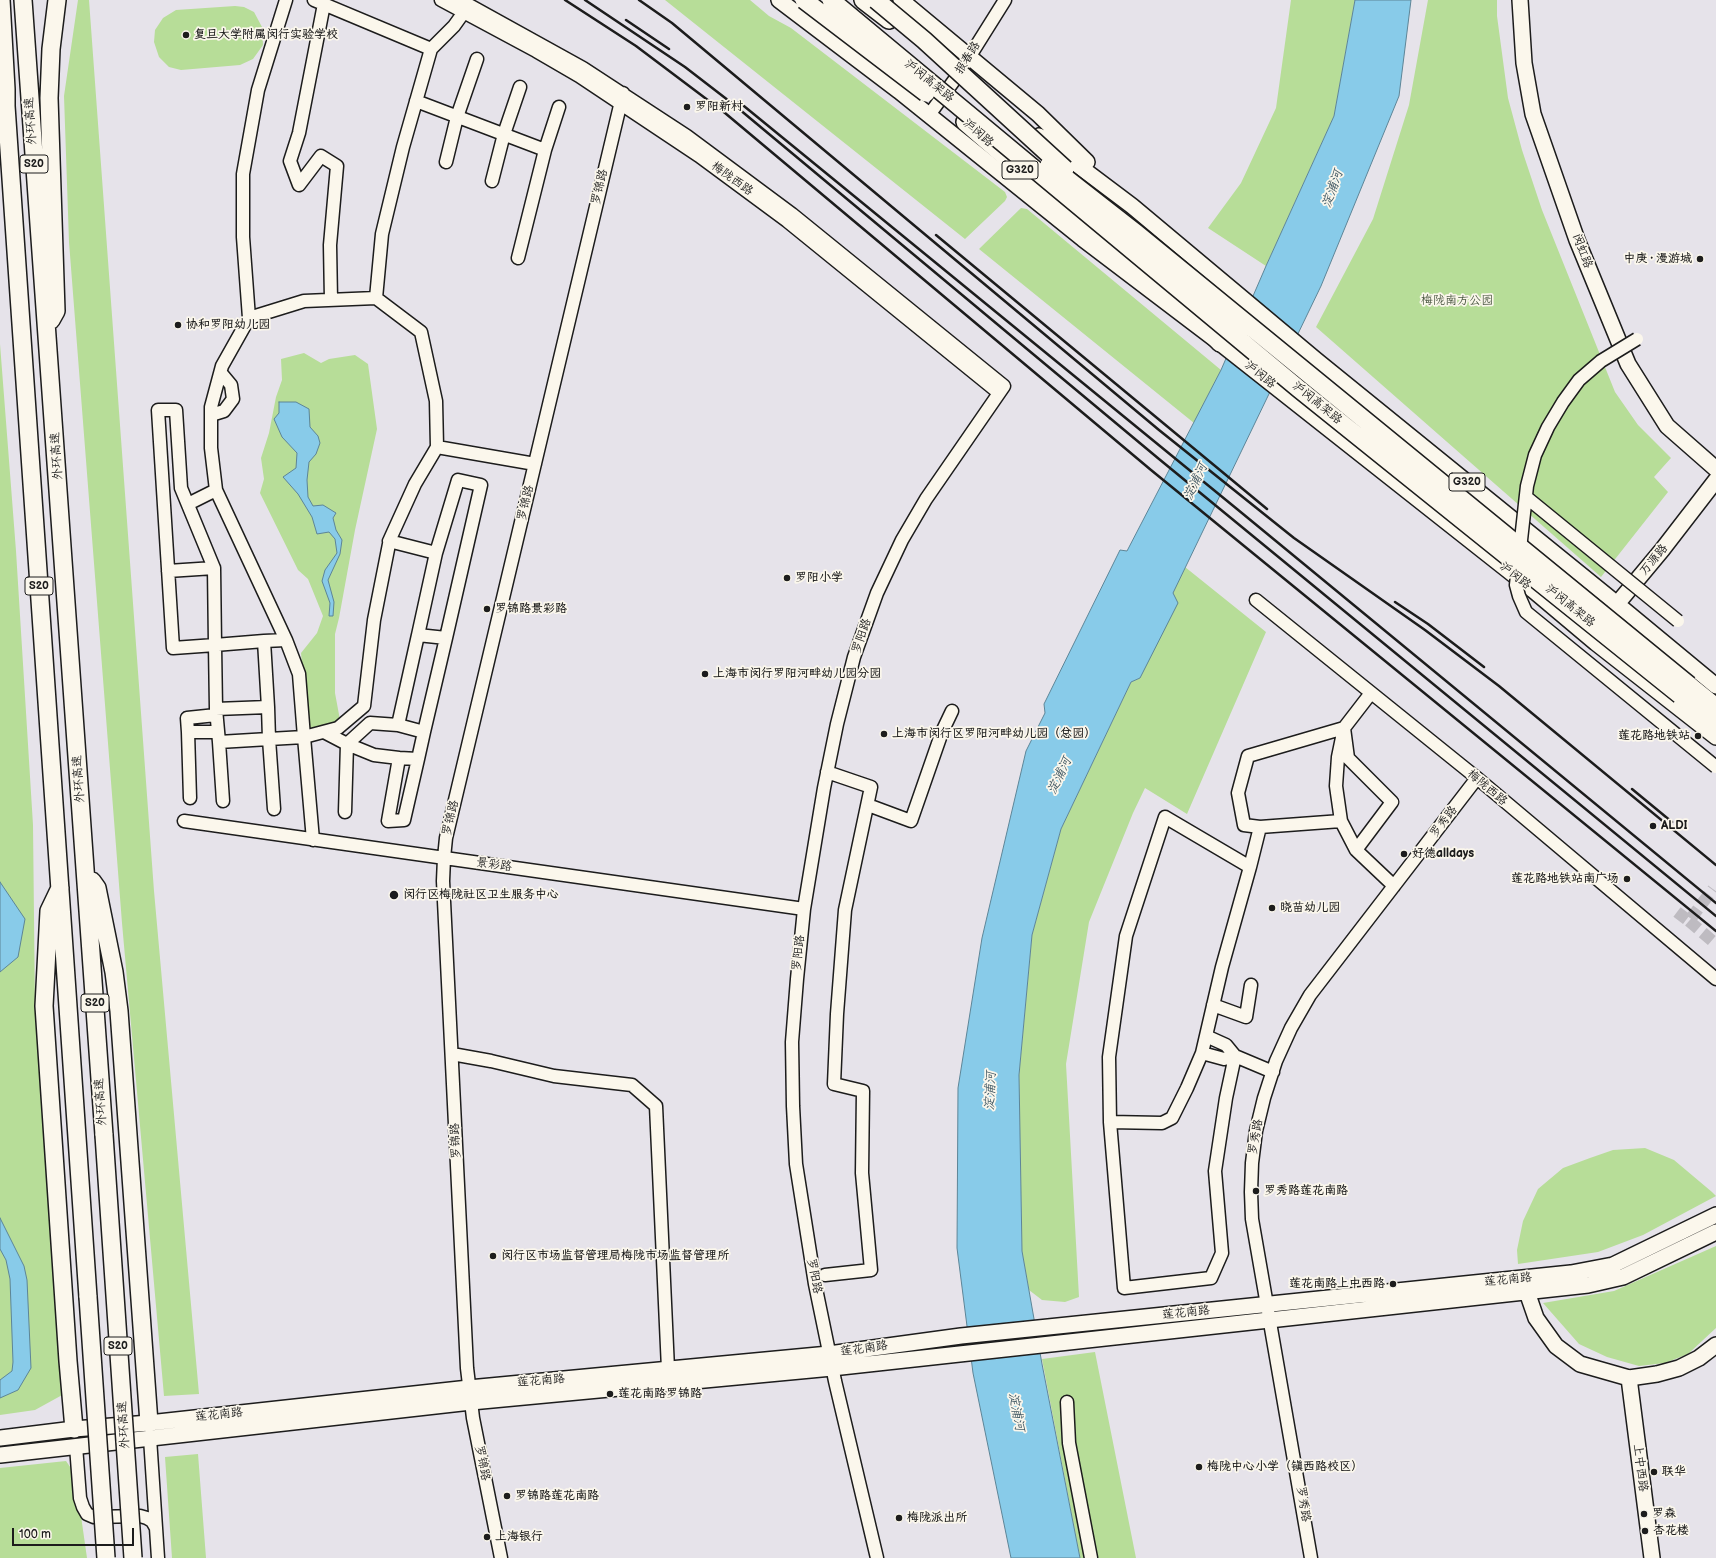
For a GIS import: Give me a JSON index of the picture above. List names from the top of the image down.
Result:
{
  "streets": {
    "highway": [
      "沪闵高架路",
      "外环高速",
      "沪闵路",
      "S20",
      "G320"
    ],
    "main road": [
      "闵虹路",
      "万源路",
      "莲花南路",
      "上中西路"
    ],
    "street": [
      "报春路",
      "梅陇西路",
      "罗锦路",
      "罗阳路",
      "罗秀路",
      "景彩路"
    ]
  },
  "crossings": [
    ["报春路", "沪闵路"],
    ["报春路", "G320"],
    ["沪闵路", "万源路"],
    ["G320", "万源路"],
    ["梅陇西路", "罗锦路"],
    ["梅陇西路", "罗阳路"],
    ["梅陇西路", "罗秀路"],
    ["罗锦路", "景彩路"],
    ["罗锦路", "莲花南路"],
    ["罗阳路", "景彩路"],
    ["罗阳路", "莲花南路"],
    ["罗秀路", "莲花南路"]
  ],
  "water": ["淀浦河"],
  "parks": ["梅陇南方公园"],
  "places": [
    "复旦大学附属闵行实验学校",
    "罗阳新村",
    "中庚 · 漫游城",
    "协和罗阳幼儿园",
    "罗阳小学",
    "罗锦路景彩路",
    "上海市闵行罗阳河畔幼儿园分园",
    "上海市闵行区罗阳河畔幼儿园（总园）",
    "莲花路地铁站",
    "ALDI",
    "好德alldays",
    "莲花路地铁站南广场",
    "闵行区梅陇社区卫生服务中心",
    "晓苗幼儿园",
    "罗秀路莲花南路",
    "闵行区市场监督管理局梅陇市场监督管理所",
    "莲花南路上中西路",
    "莲花南路罗锦路",
    "梅陇中心小学（镇西路校区）",
    "联华",
    "罗锦路莲花南路",
    "罗森",
    "梅陇派出所",
    "杏花楼",
    "上海银行"
  ],
  "scale_bar": "100 m"
}
